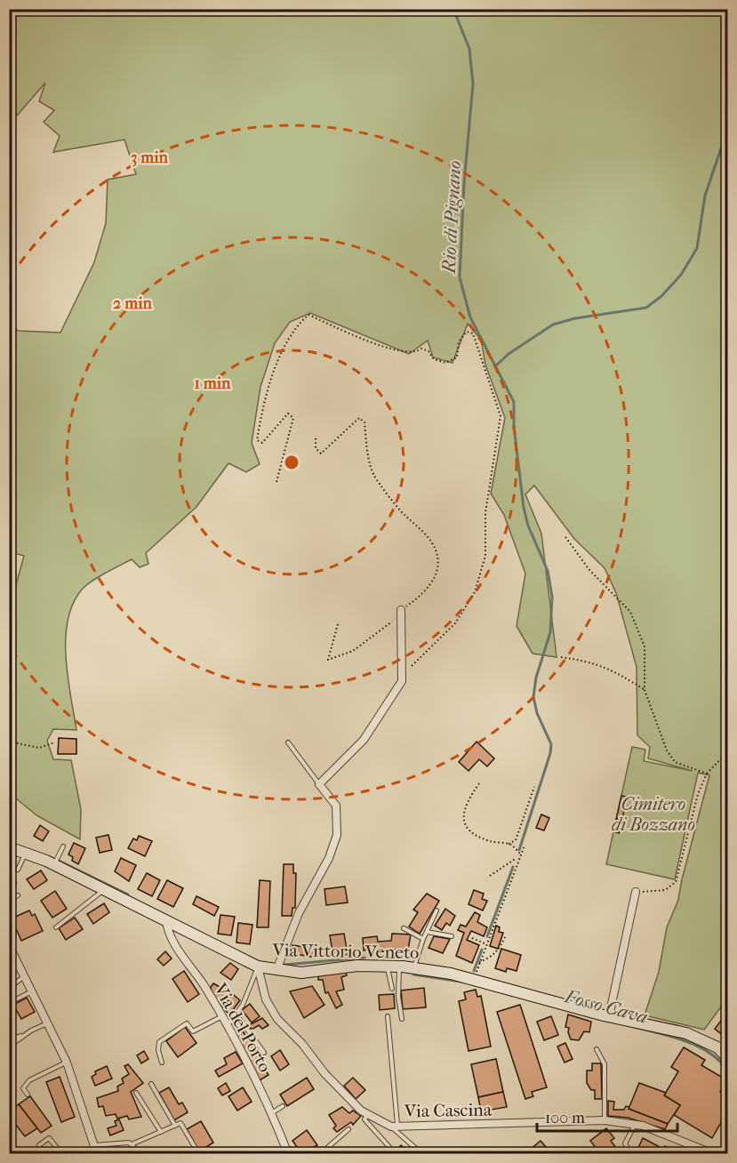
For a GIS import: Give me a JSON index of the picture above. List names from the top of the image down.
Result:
{
  "streets": {
    "street": ["Via Vittorio Veneto", "Via del Porto", "Via Cascina"]
  },
  "crossings": [
    ["Via Vittorio Veneto", "Via del Porto"],
    ["Via Vittorio Veneto", "Via Cascina"]
  ],
  "water": ["Rio di Pignano", "Fosso Cava"],
  "parks": ["Cimitero di Bozzano"],
  "scale_bar": "100 m",
  "rings": ["3 min", "2 min", "1 min"]
}
